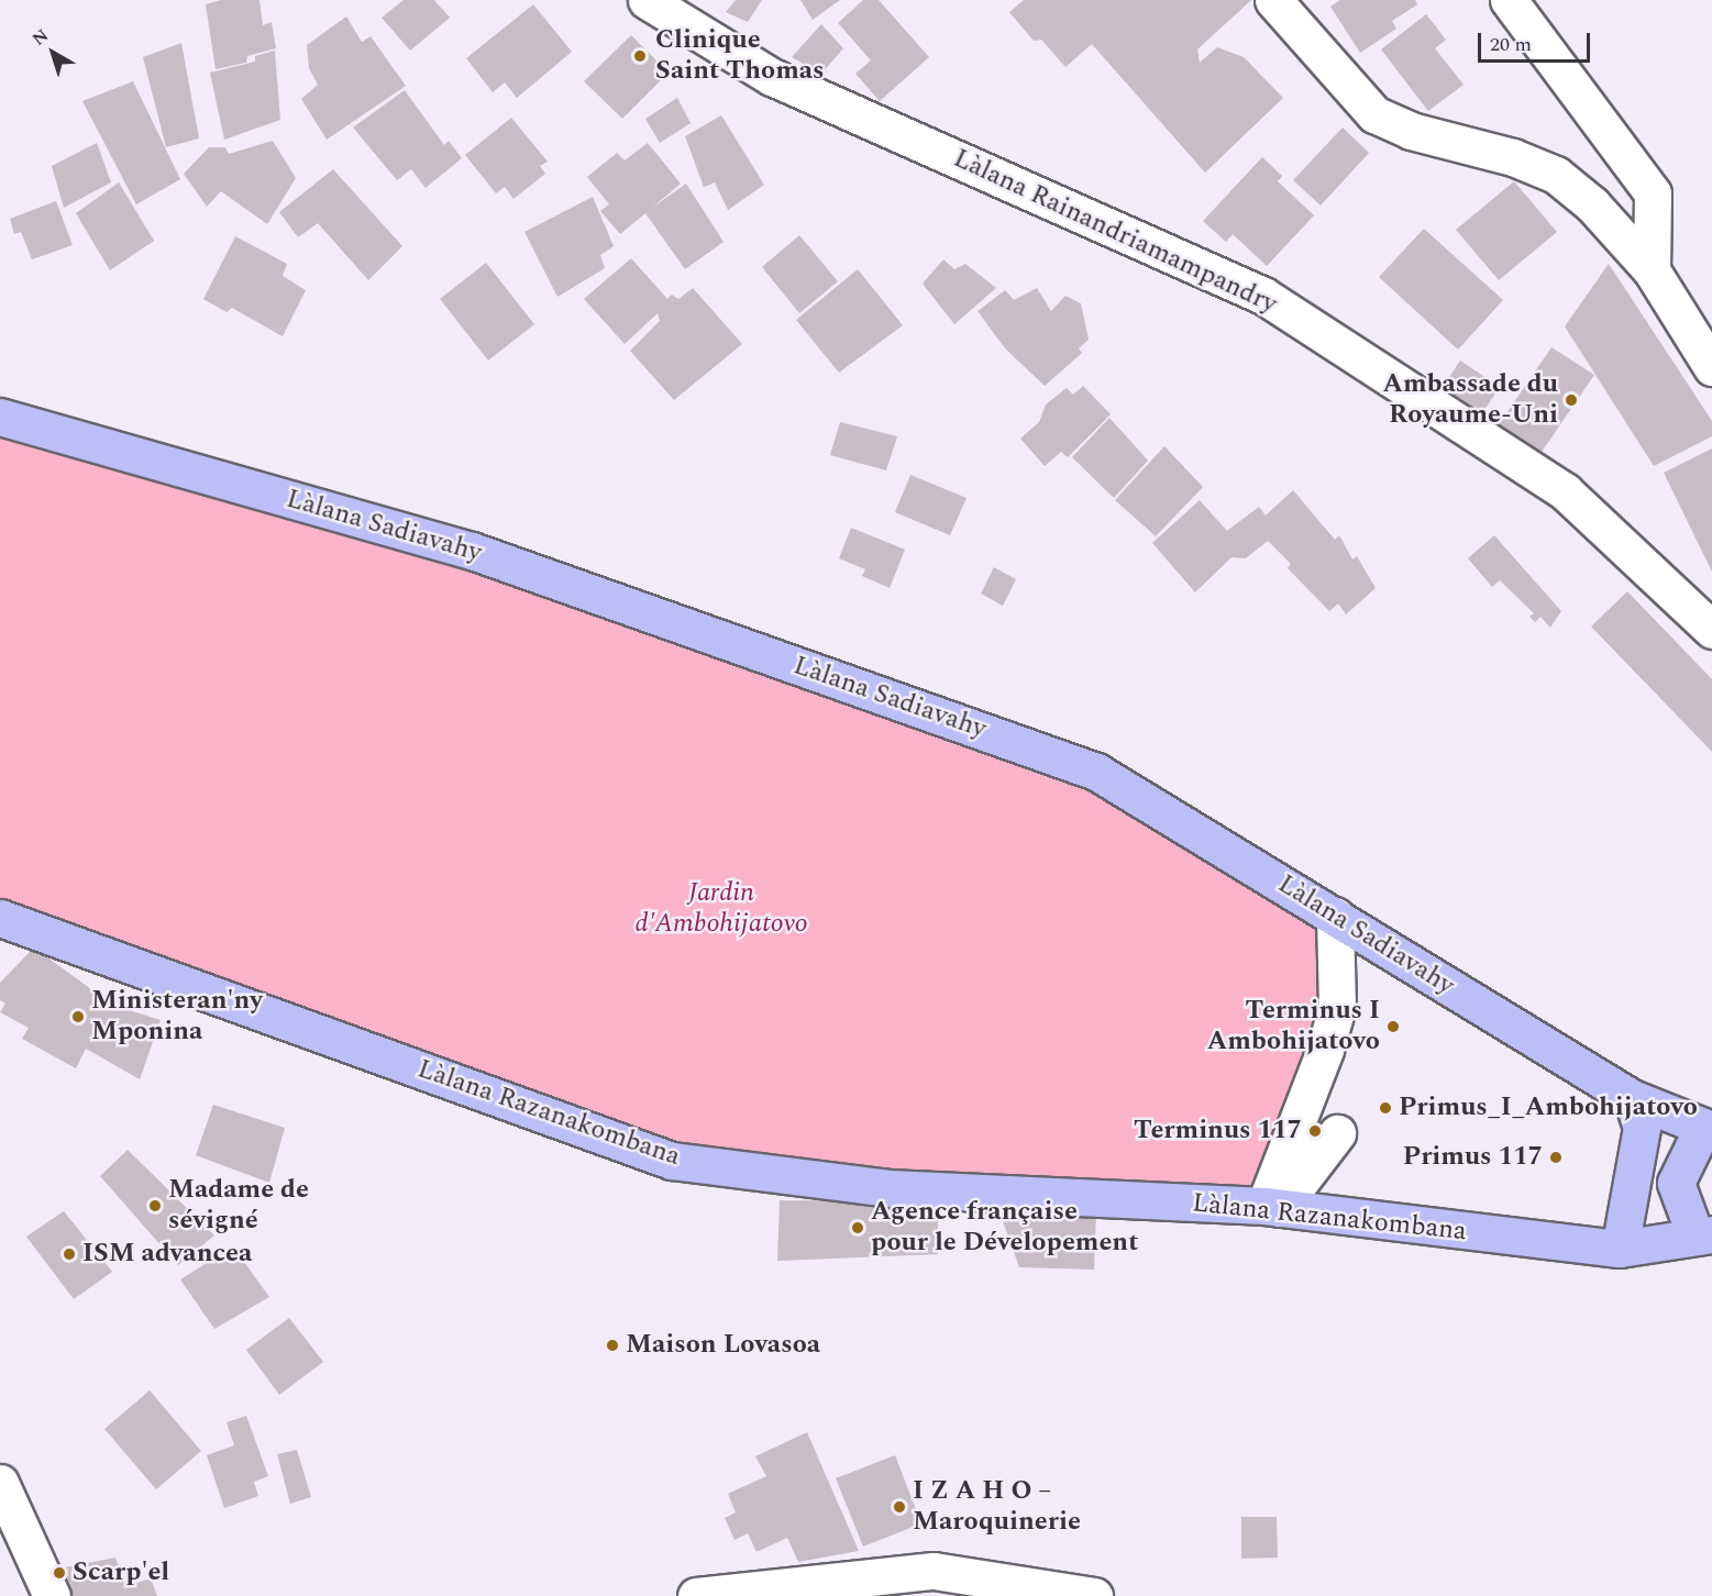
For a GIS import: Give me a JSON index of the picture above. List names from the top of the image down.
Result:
{
  "streets": {
    "main road": ["Làlana Sadiavahy", "Làlana Razanakombana"],
    "street": ["Làlana Rainandriamampandry"]
  },
  "parks": ["Jardin d'Ambohijatovo"],
  "places": [
    "Clinique Saint Thomas",
    "Ambassade du Royaume-Uni",
    "Ministeran'ny Mponina",
    "Terminus I Ambohijatovo",
    "Primus_I_Ambohijatovo",
    "Terminus 117",
    "Primus 117",
    "Madame de sévigné",
    "Agence française pour le Dévelopement",
    "ISM advancea",
    "Maison Lovasoa",
    "I Z A H O – Maroquinerie",
    "Scarp'el"
  ],
  "scale_bar": "20 m",
  "north": "top left"
}
